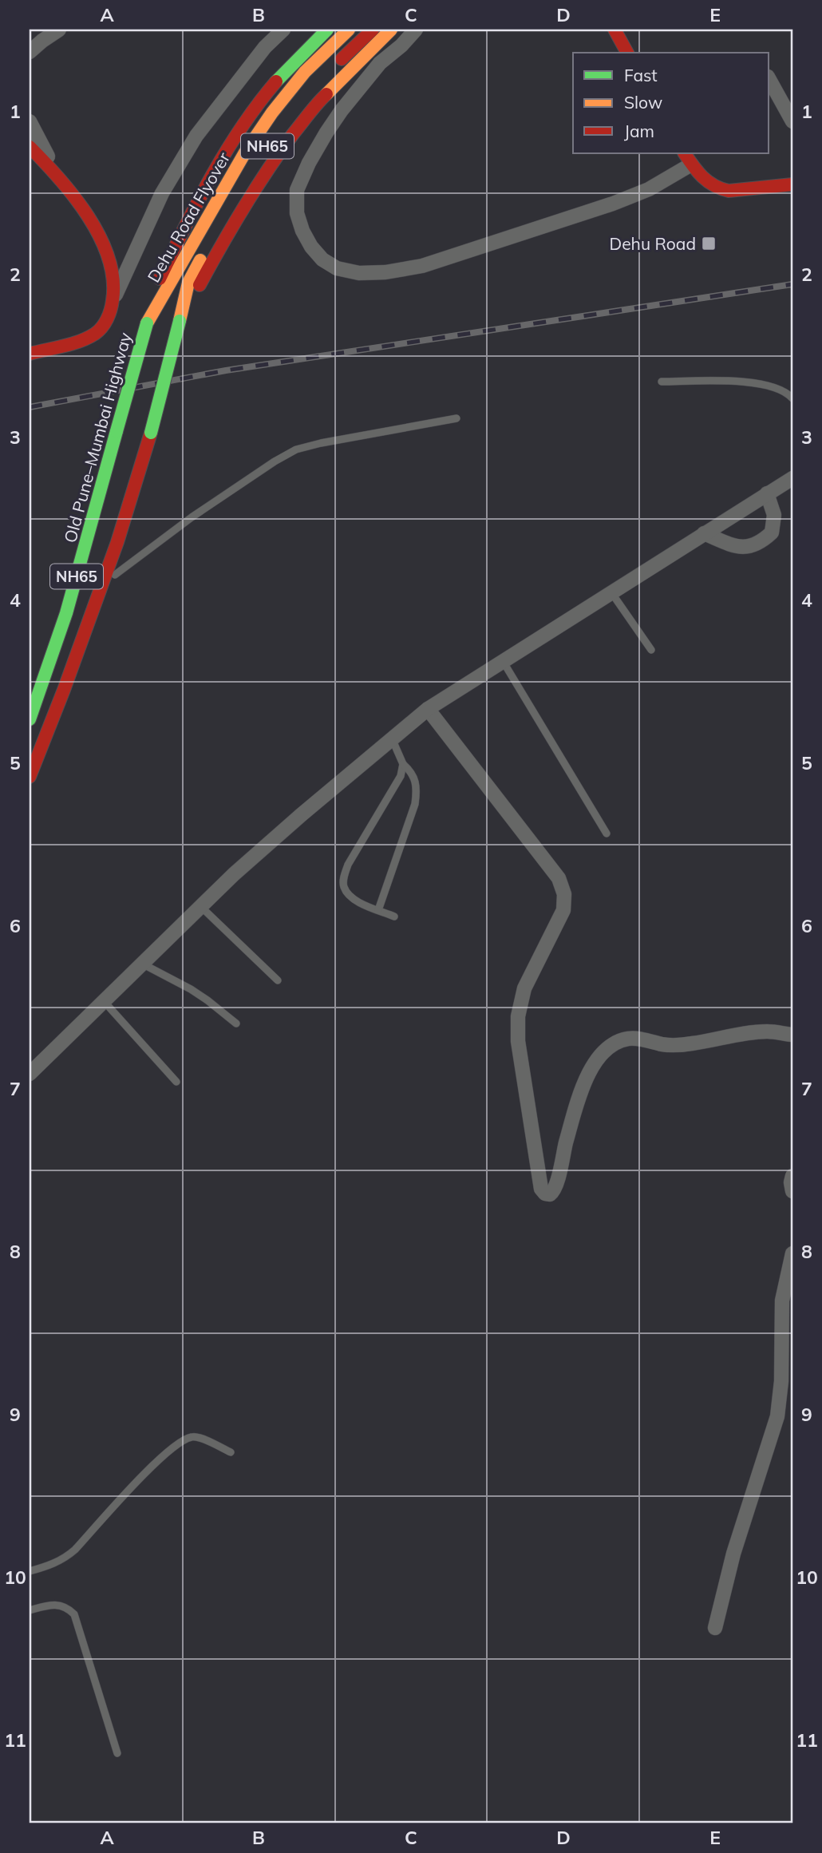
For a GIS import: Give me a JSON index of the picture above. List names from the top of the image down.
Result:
{
  "streets": {
    "main road": ["NH65", "Dehu Road Flyover", "Old Pune–Mumbai Highway"]
  },
  "crossings": [
    ["Dehu Road Flyover", "Old Pune–Mumbai Highway"]
  ],
  "places": {
    "transit": ["Dehu Road"]
  },
  "legend": ["Fast", "Slow", "Jam"],
  "grid": {
    "columns": [
      "A",
      "B",
      "C",
      "D",
      "E"
    ],
    "rows": [
      "1",
      "2",
      "3",
      "4",
      "5",
      "6",
      "7",
      "8",
      "9",
      "10",
      "11"
    ]
  }
}
